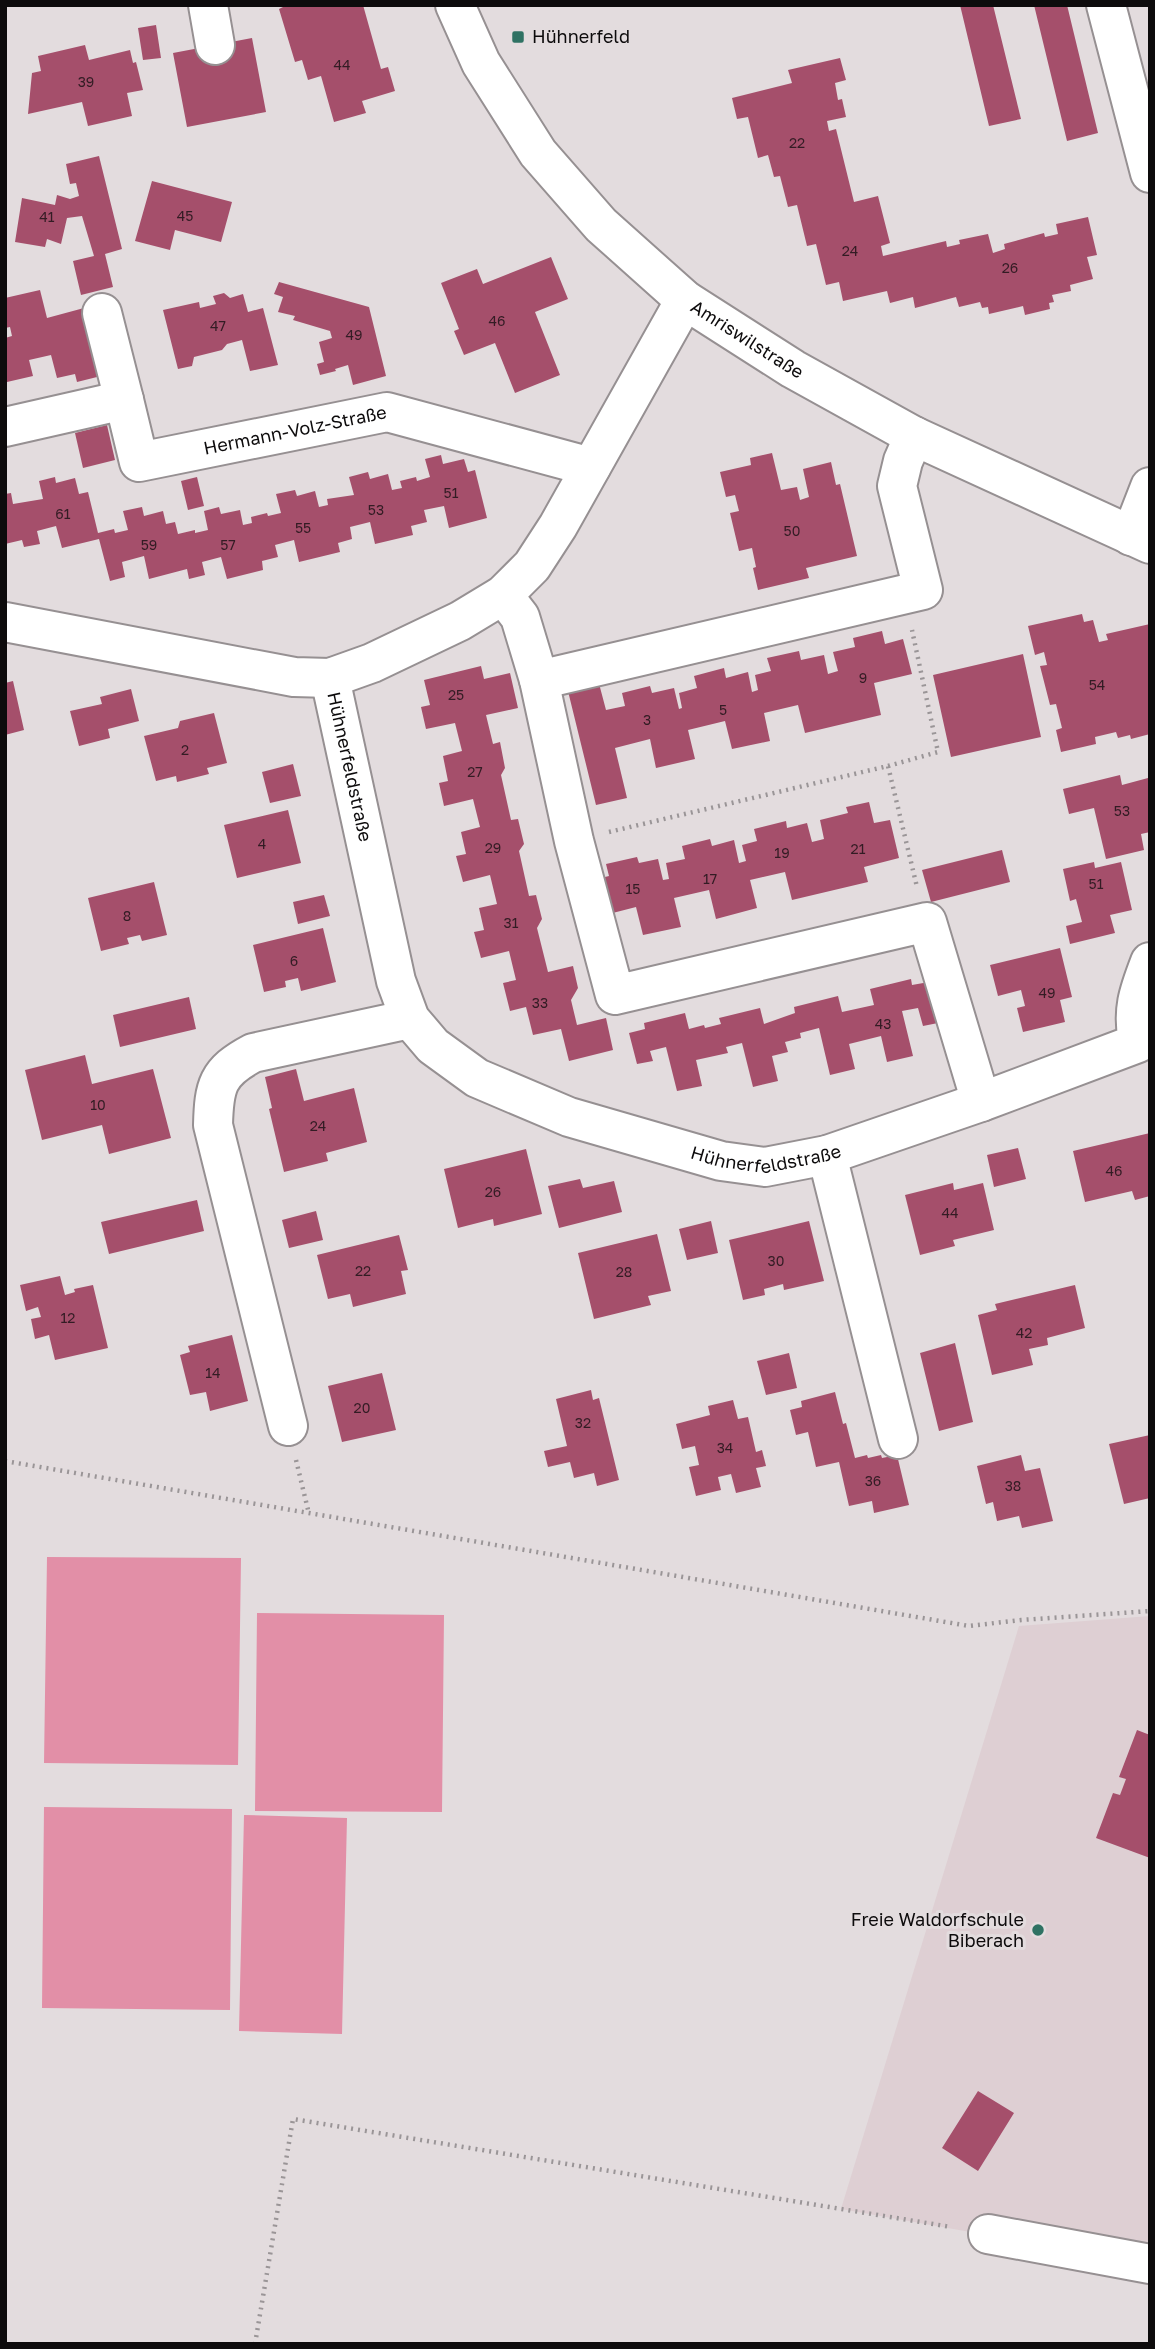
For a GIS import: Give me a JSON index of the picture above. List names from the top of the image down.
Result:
{
  "streets": {
    "street": ["Amriswilstraße", "Hermann-Volz-Straße", "Hühnerfeldstraße"]
  },
  "crossings": [
    ["Amriswilstraße", "Hühnerfeldstraße"],
    ["Hermann-Volz-Straße", "Hühnerfeldstraße"]
  ],
  "places": {
    "transit": ["Hühnerfeld"],
    "other": ["Freie Waldorfschule Biberach"]
  },
  "house_numbers": [
    "44",
    "39",
    "22",
    "45",
    "41",
    "24",
    "26",
    "46",
    "47",
    "49",
    "51",
    "53",
    "61",
    "55",
    "50",
    "59",
    "57",
    "9",
    "54",
    "25",
    "5",
    "3",
    "2",
    "27",
    "53",
    "4",
    "29",
    "21",
    "19",
    "17",
    "51",
    "15",
    "8",
    "31",
    "6",
    "49",
    "33",
    "43",
    "10",
    "24",
    "46",
    "26",
    "44",
    "30",
    "22",
    "28",
    "12",
    "42",
    "14",
    "20",
    "32",
    "34",
    "36",
    "38"
  ]
}
